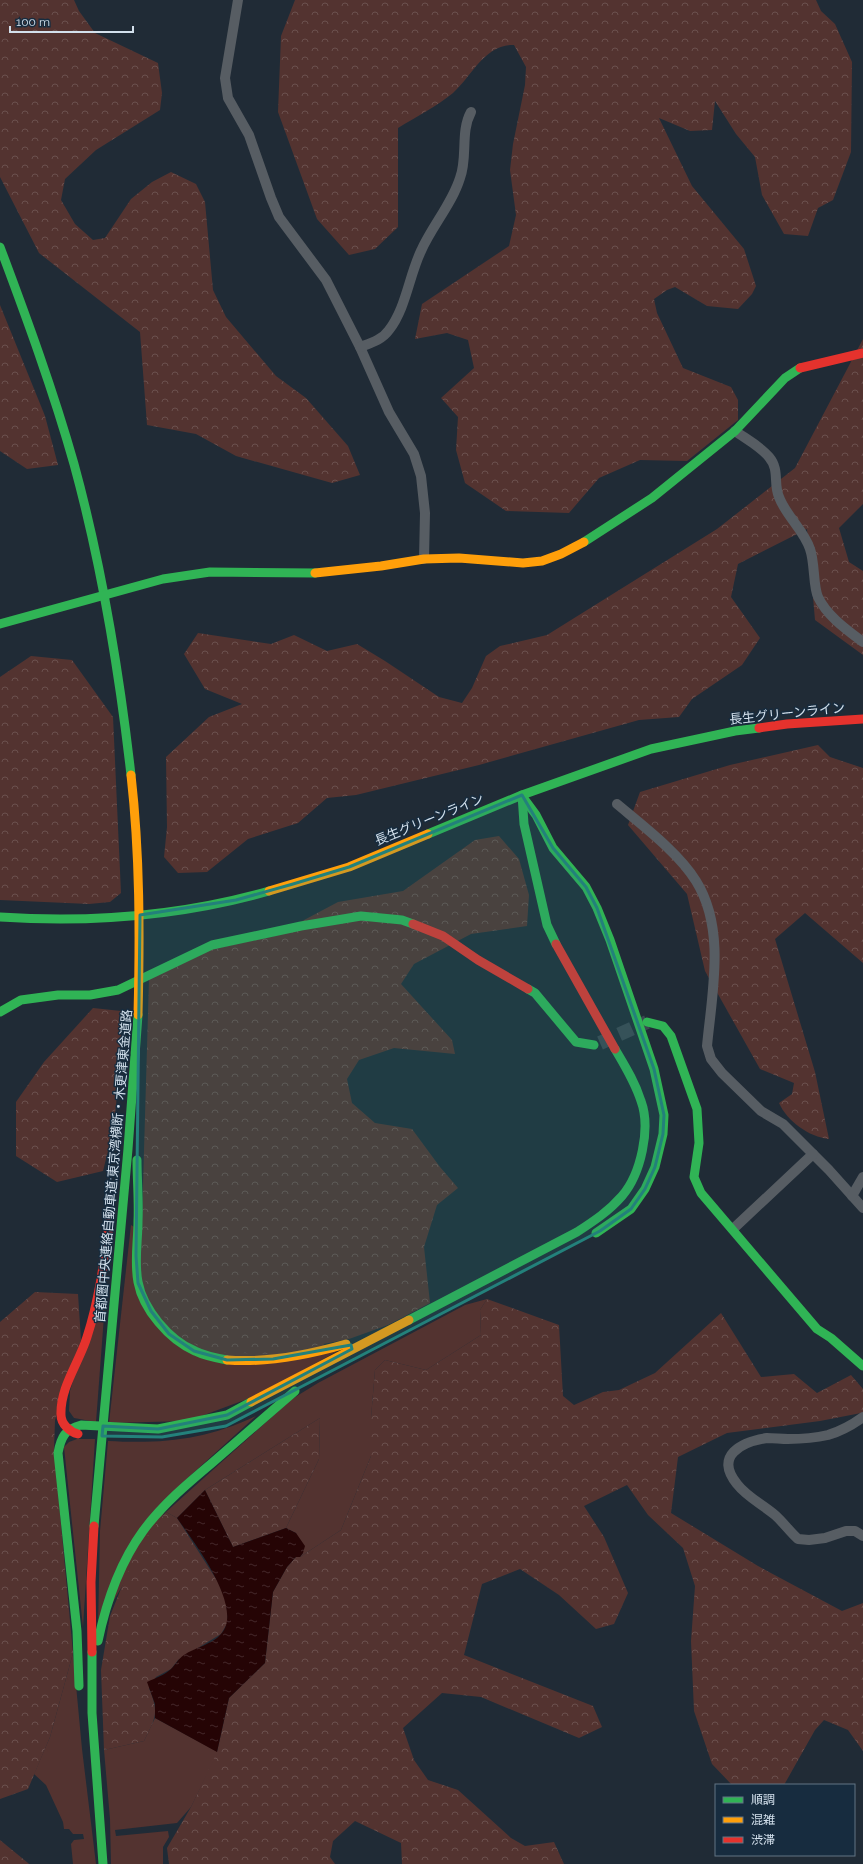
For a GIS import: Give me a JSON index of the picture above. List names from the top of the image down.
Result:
{
  "streets": {
    "main road": ["長生グリーンライン", "首都圏中央連絡自動車道;東京湾横断・木更津東金道路"]
  },
  "legend": ["順調", "混雑", "渋滞"],
  "scale_bar": "100 m"
}
